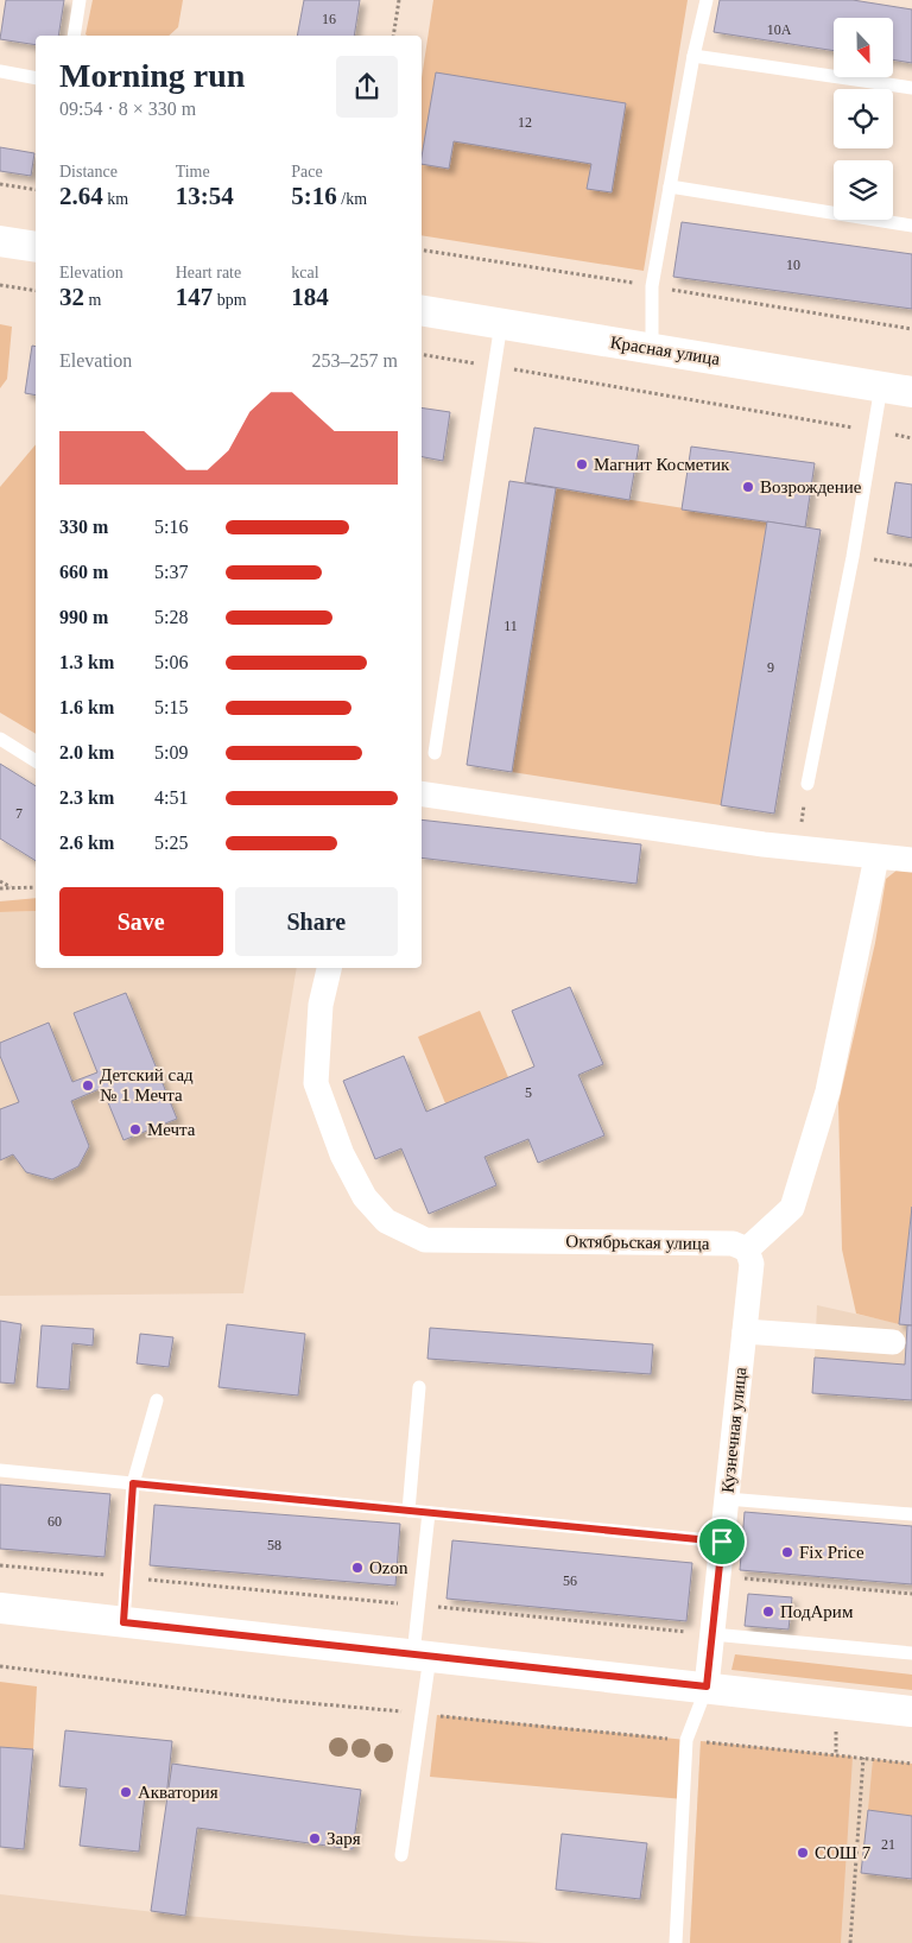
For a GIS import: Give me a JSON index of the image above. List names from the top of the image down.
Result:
{
  "streets": {
    "street": ["Красная улица", "Октябрьская улица", "Кузнечная улица"]
  },
  "crossings": [
    ["Октябрьская улица", "Кузнечная улица"]
  ],
  "places": [
    "Магнит Косметик",
    "Возрождение",
    "Детский сад № 1 Мечта",
    "Мечта",
    "Fix Price",
    "Ozon",
    "ПодАрим",
    "Акватория",
    "Заря",
    "СОШ 7"
  ],
  "house_numbers": [
    "16",
    "10А",
    "12",
    "10",
    "11",
    "9",
    "7",
    "5",
    "60",
    "58",
    "56",
    "21"
  ],
  "north": "bottom",
  "page": {
    "heading": ["Morning run", "09:54 · 8 × 330 m"],
    "stats": [
      ["Distance", "2.64 km"],
      ["Time", "13:54"],
      ["Pace", "5:16 /km"],
      ["Elevation", "32 m"],
      ["Heart rate", "147 bpm"],
      ["kcal", "184"]
    ],
    "chart": ["Elevation", "253–257 m"],
    "list": [
      {
        "name": "330 m",
        "note": "5:16"
      },
      {
        "name": "660 m",
        "note": "5:37"
      },
      {
        "name": "990 m",
        "note": "5:28"
      },
      {
        "name": "1.3 km",
        "note": "5:06"
      },
      {
        "name": "1.6 km",
        "note": "5:15"
      },
      {
        "name": "2.0 km",
        "note": "5:09"
      },
      {
        "name": "2.3 km",
        "note": "4:51"
      },
      {
        "name": "2.6 km",
        "note": "5:25"
      }
    ],
    "buttons": ["Save", "Share"]
  }
}
